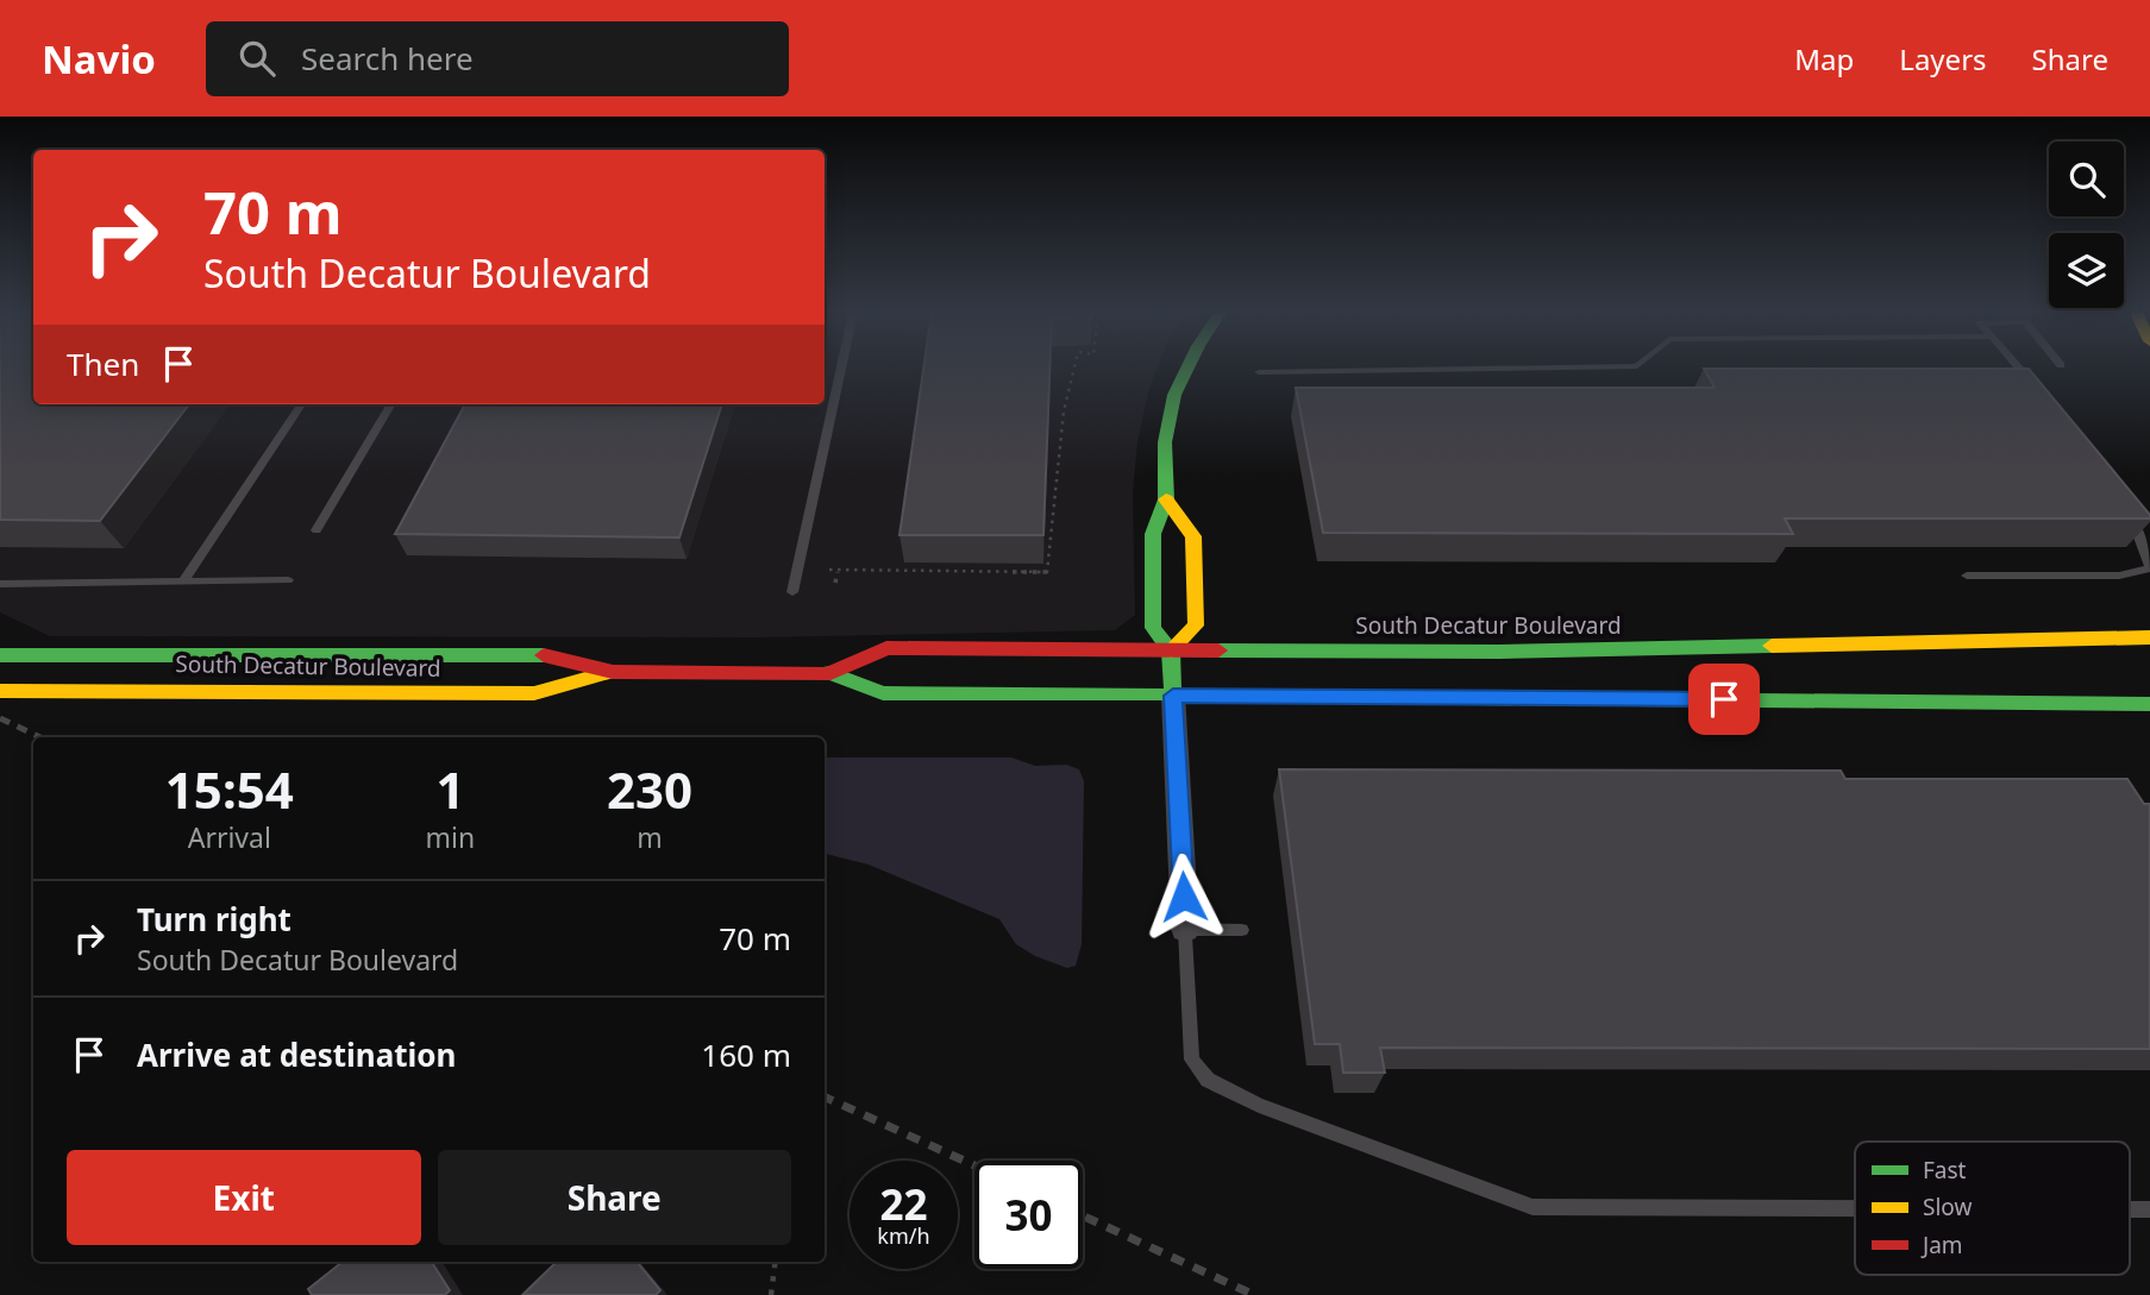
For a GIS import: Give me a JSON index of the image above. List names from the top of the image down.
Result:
{
  "streets": {
    "main road": ["South Decatur Boulevard"]
  },
  "legend": ["Fast", "Slow", "Jam"],
  "page": {
    "header": "Navio",
    "search": "Search here",
    "nav": ["Map", "Layers", "Share"],
    "turn": ["70 m", "South Decatur Boulevard"],
    "then": "Then",
    "eta": [
      "15:54",
      "Arrival",
      "1",
      "min",
      "230",
      "m"
    ],
    "list": [
      {
        "name": "Turn right",
        "note": "South Decatur Boulevard",
        "value": "70 m"
      },
      {
        "name": "Arrive at destination",
        "value": "160 m"
      }
    ],
    "buttons": ["Exit", "Share"],
    "speed": "22 km/h",
    "limit": "30"
  }
}
